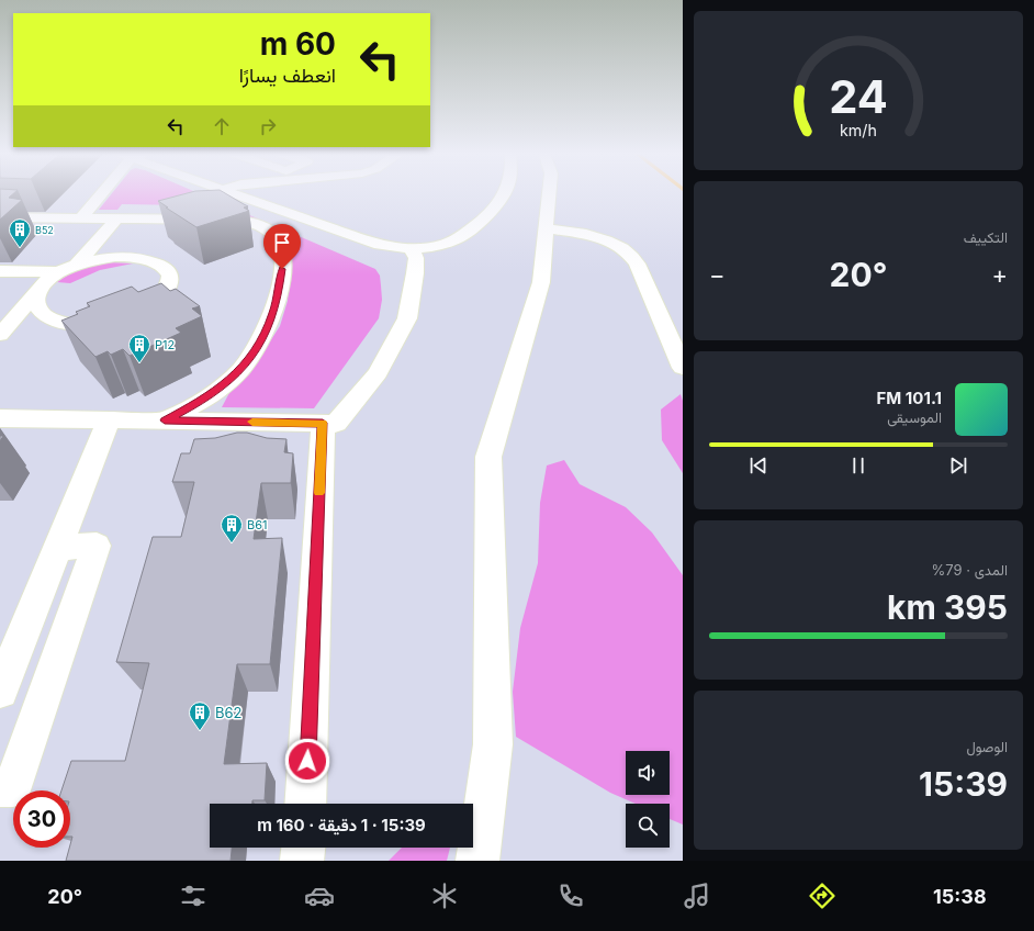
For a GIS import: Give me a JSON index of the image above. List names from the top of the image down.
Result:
{
  "places": {
    "building": [
      "B52",
      "P12",
      "B61",
      "B62"
    ]
  },
  "page": {
    "turn": ["60 m", "انعطف يسارًا"],
    "tile": [
      "التكييف",
      ["المدى · 79%", "395 km"],
      ["الوصول", "15:39"]
    ],
    "heat": ["−", "20°", "+"],
    "song": ["101.1 FM", "الموسيقى"],
    "limit": "30",
    "trip": "15:39 · 1 دقيقة · 160 m",
    "tabs": ["15:38", "20°"],
    "gauge": ["24", "km/h"]
  }
}
